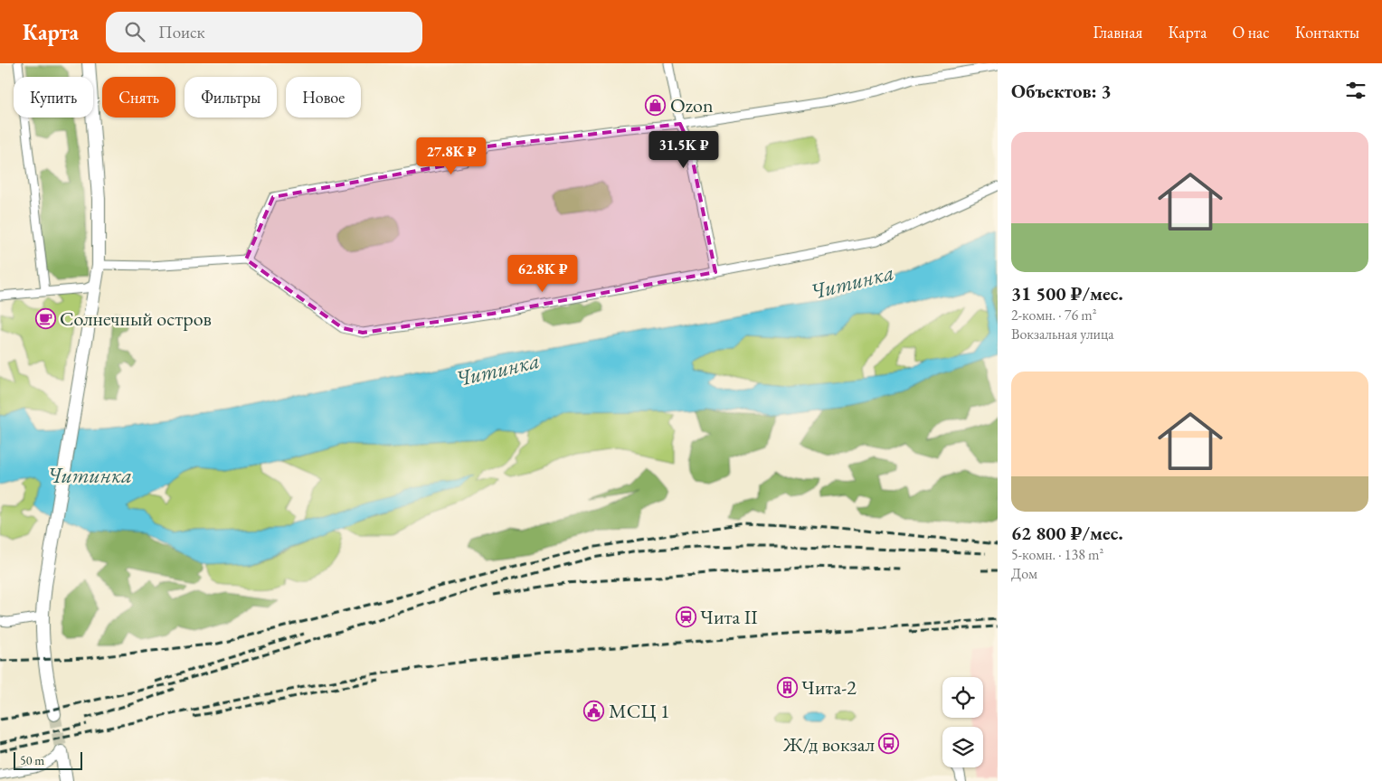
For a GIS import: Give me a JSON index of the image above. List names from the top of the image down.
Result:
{
  "water": ["Читинка"],
  "places": {
    "shop": ["Ozon"],
    "cafe": ["Солнечный остров"],
    "station": ["Чита II"],
    "building": ["Чита-2"],
    "public building": ["МСЦ 1"],
    "bus stop": ["Ж/д вокзал"]
  },
  "scale_bar": "50 m",
  "page": {
    "header": "Карта",
    "search": "Поиск",
    "nav": [
      "Главная",
      "Карта",
      "О нас",
      "Контакты"
    ],
    "heading": "Объектов: 3",
    "chip": [
      "Купить",
      "Снять",
      "Фильтры",
      "Новое"
    ],
    "list": [
      {
        "name": "31 500 ₽/мес.",
        "note": "2-комн. · 76 m² · Вокзальная улица"
      },
      {
        "name": "62 800 ₽/мес.",
        "note": "5-комн. · 138 m² · Дом"
      }
    ],
    "price": ["31.5K ₽", "27.8K ₽", "62.8K ₽"],
    "scale": "50 m"
  }
}
